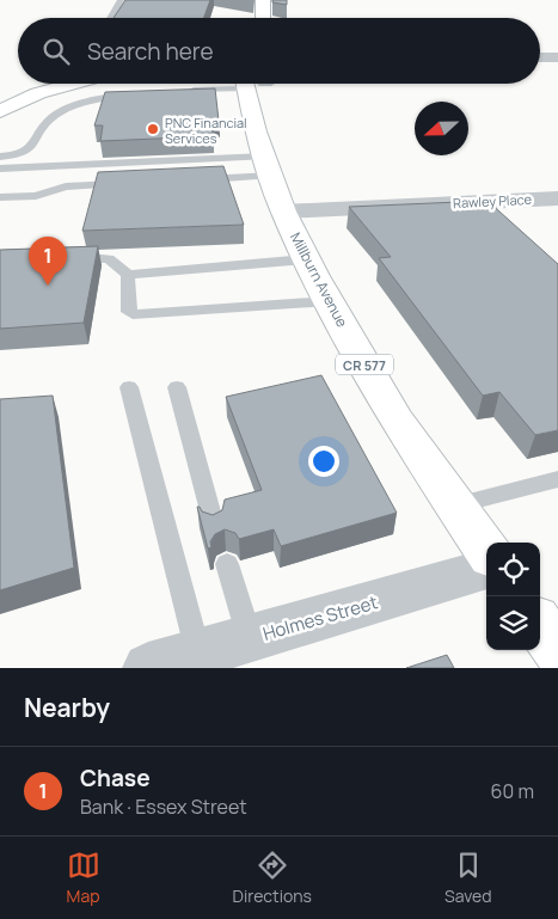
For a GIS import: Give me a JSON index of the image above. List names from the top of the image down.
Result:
{
  "streets": {
    "main road": ["Millburn Avenue", "CR 577"],
    "street": ["Rawley Place", "Holmes Street"]
  },
  "crossings": [
    ["Rawley Place", "Millburn Avenue"]
  ],
  "places": ["PNC Financial Services"],
  "north": "left",
  "page": {
    "search": "Search here",
    "pins": "1",
    "heading": "Nearby",
    "list": [
      {
        "mark": "1",
        "name": "Chase",
        "note": "Bank · Essex Street",
        "value": "60 m"
      }
    ],
    "nav": ["Map", "Directions", "Saved"]
  }
}
